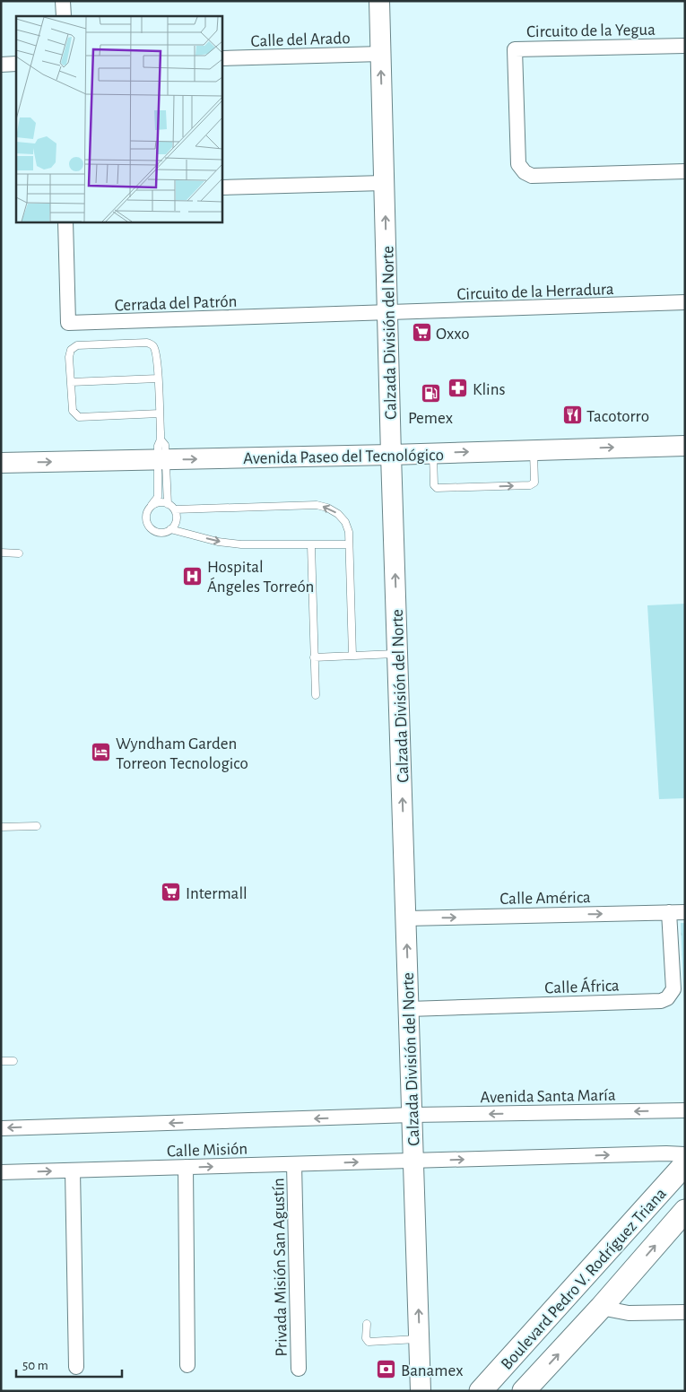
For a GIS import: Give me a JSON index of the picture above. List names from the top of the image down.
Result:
{
  "streets": {
    "main road": ["Calzada División del Norte", "Avenida Paseo del Tecnológico", "Boulevard Pedro V. Rodríguez Triana"],
    "street": [
      "Circuito de la Yegua",
      "Calle del Arado",
      "Circuito de la Herradura",
      "Cerrada del Patrón",
      "Calle América",
      "Calle África",
      "Avenida Santa María",
      "Calle Misión",
      "Privada Misión San Agustín"
    ]
  },
  "crossings": [
    ["Calle del Arado", "Calzada División del Norte"],
    ["Circuito de la Herradura", "Cerrada del Patrón"],
    ["Circuito de la Herradura", "Calzada División del Norte"],
    ["Cerrada del Patrón", "Calzada División del Norte"],
    ["Calzada División del Norte", "Avenida Paseo del Tecnológico"],
    ["Calzada División del Norte", "Calle América"],
    ["Calzada División del Norte", "Calle África"],
    ["Calzada División del Norte", "Avenida Santa María"],
    ["Calzada División del Norte", "Calle Misión"],
    ["Calle América", "Calle África"],
    ["Avenida Santa María", "Calle Misión"],
    ["Calle Misión", "Privada Misión San Agustín"]
  ],
  "one_way": ["Calzada División del Norte", "Avenida Paseo del Tecnológico", "Calle América"],
  "places": {
    "supermarket": ["Oxxo", "Intermall"],
    "pharmacy": ["Klins"],
    "fuel station": ["Pemex"],
    "restaurant": ["Tacotorro"],
    "hospital": ["Hospital Ángeles Torreón"],
    "hotel": ["Wyndham Garden Torreon Tecnologico"],
    "bank": ["Banamex"]
  },
  "scale_bar": "50 m"
}
